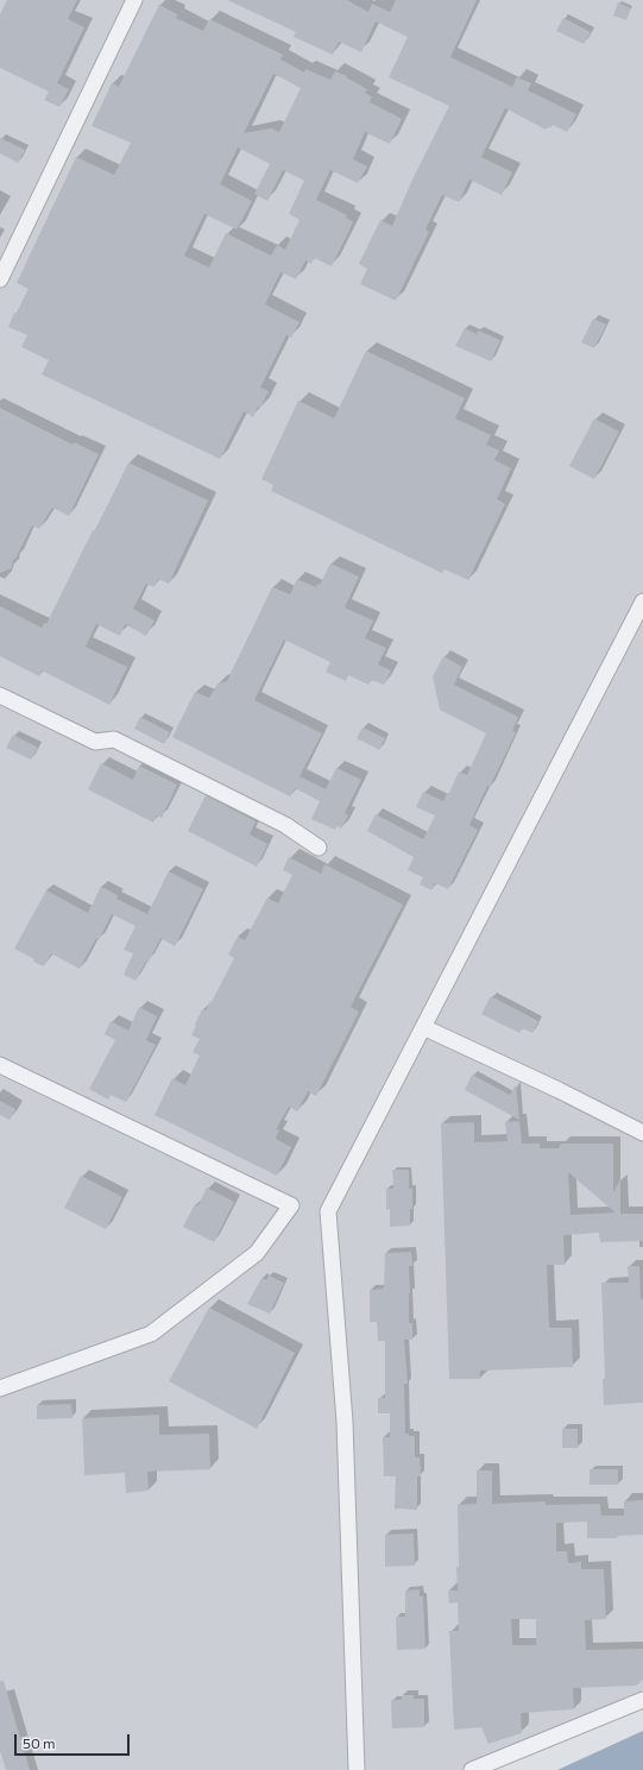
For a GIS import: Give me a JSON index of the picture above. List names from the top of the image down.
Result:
{
  "scale_bar": "50 m"
}
